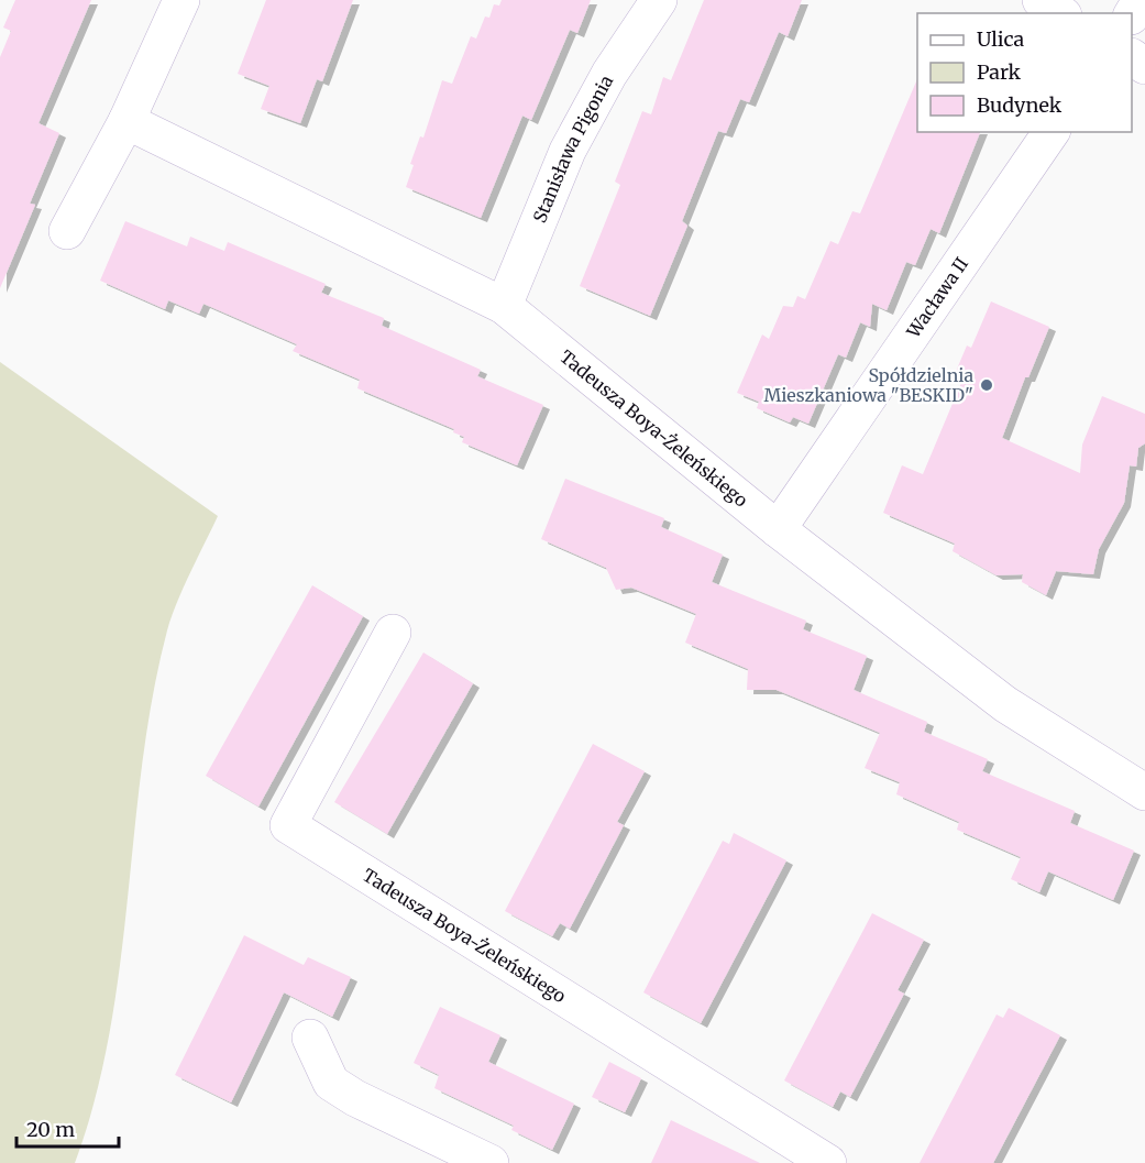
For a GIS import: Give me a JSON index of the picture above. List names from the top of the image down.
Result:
{
  "streets": {
    "street": ["Stanisława Pigonia", "Wacława II", "Tadeusza Boya-Żeleńskiego"]
  },
  "crossings": [
    ["Stanisława Pigonia", "Tadeusza Boya-Żeleńskiego"],
    ["Wacława II", "Tadeusza Boya-Żeleńskiego"]
  ],
  "places": ["Spółdzielnia Mieszkaniowa \"BESKID\""],
  "legend": ["Ulica", "Park", "Budynek"],
  "scale_bar": "20 m"
}
